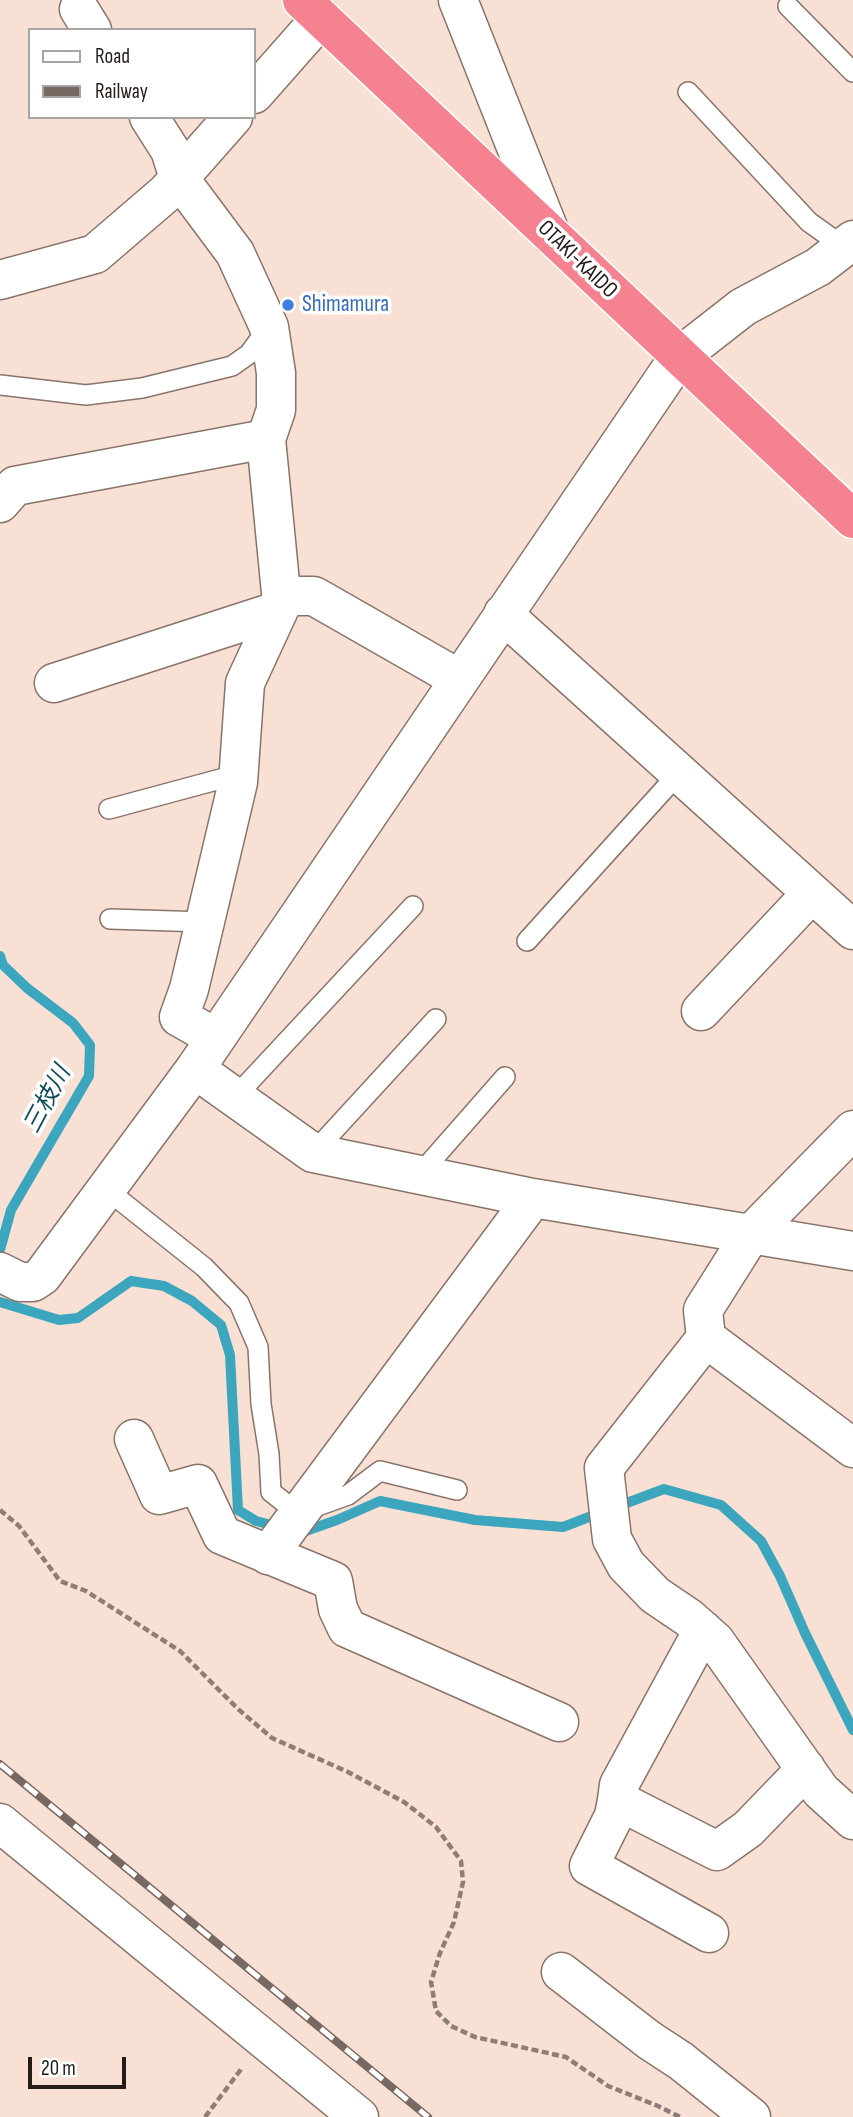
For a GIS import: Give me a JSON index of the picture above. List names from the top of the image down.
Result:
{
  "streets": {
    "highway": ["OTAKI-KAIDO"]
  },
  "water": ["三枝川"],
  "places": ["Shimamura"],
  "legend": ["Road", "Railway"],
  "scale_bar": "20 m"
}
